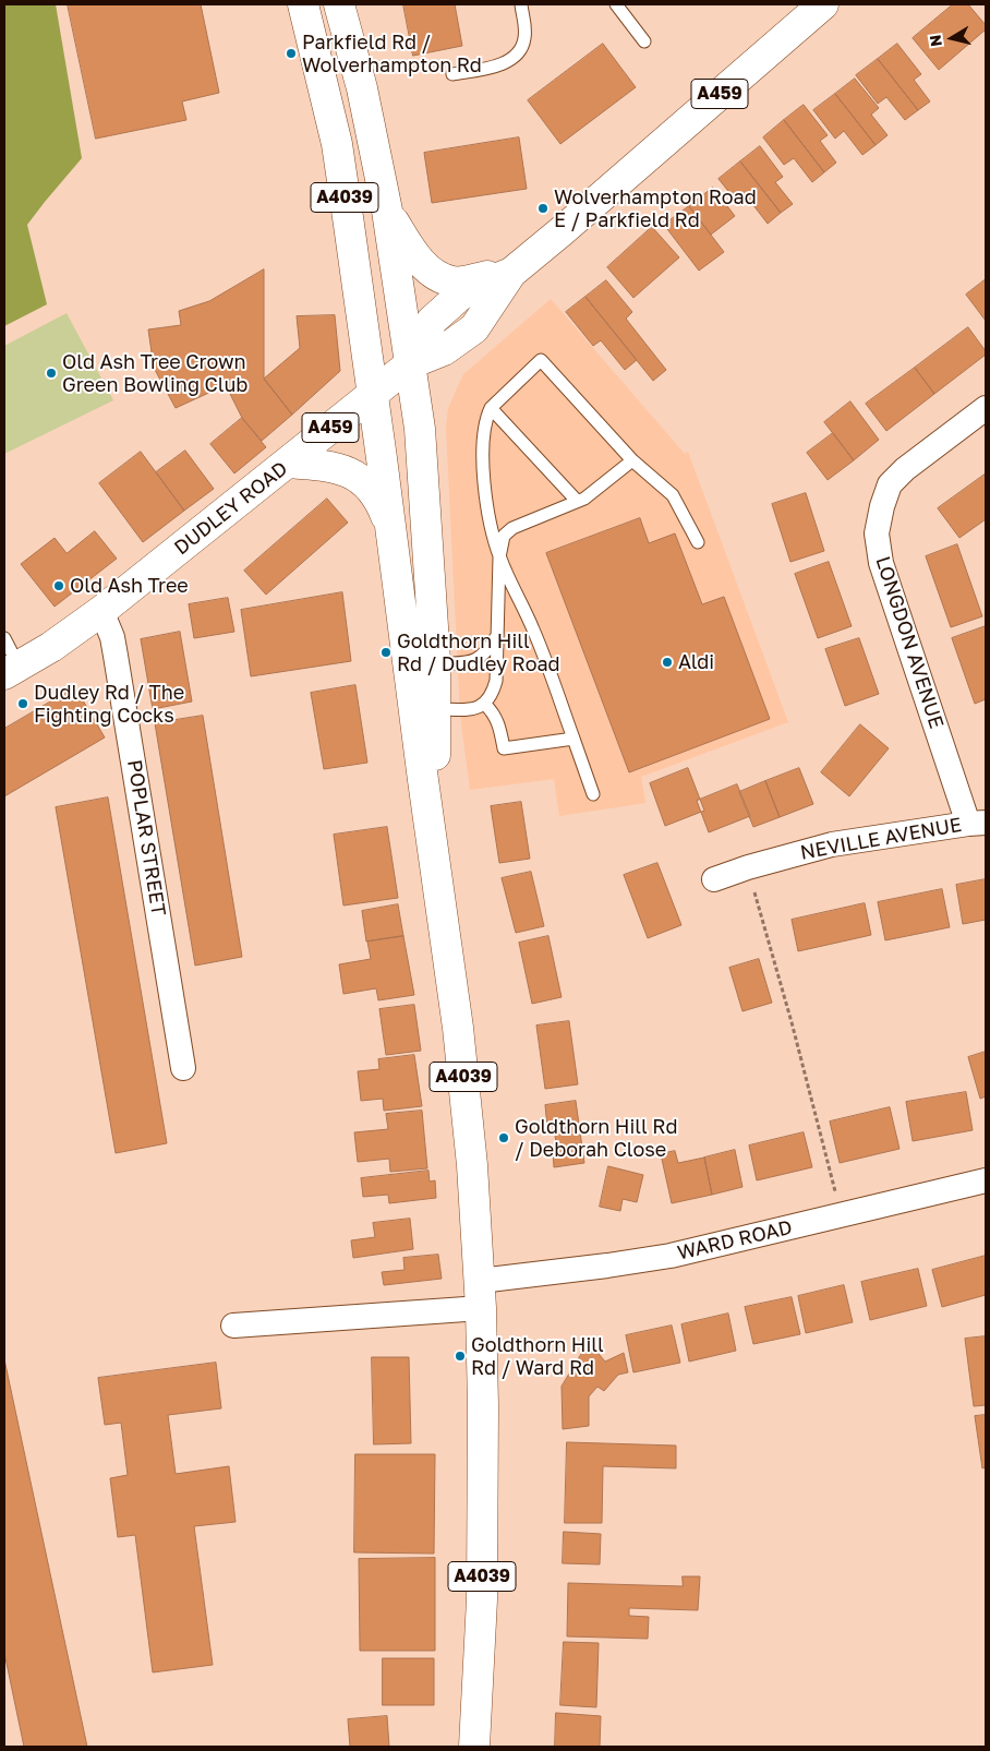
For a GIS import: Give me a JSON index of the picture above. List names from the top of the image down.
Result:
{
  "streets": {
    "main road": ["A459", "A4039", "DUDLEY ROAD"],
    "street": [
      "LONGDON AVENUE",
      "POPLAR STREET",
      "NEVILLE AVENUE",
      "WARD ROAD"
    ]
  },
  "crossings": [
    ["A459", "A4039"],
    ["A459", "DUDLEY ROAD"],
    ["A4039", "DUDLEY ROAD"],
    ["A4039", "WARD ROAD"],
    ["DUDLEY ROAD", "POPLAR STREET"],
    ["LONGDON AVENUE", "NEVILLE AVENUE"]
  ],
  "places": [
    "Parkfield Rd / Wolverhampton Rd",
    "Wolverhampton Road E / Parkfield Rd",
    "Old Ash Tree Crown Green Bowling Club",
    "Old Ash Tree",
    "Goldthorn Hill Rd / Dudley Road",
    "Aldi",
    "Dudley Rd / The Fighting Cocks",
    "Goldthorn Hill Rd / Deborah Close",
    "Goldthorn Hill Rd / Ward Rd"
  ],
  "north": "left"
}
